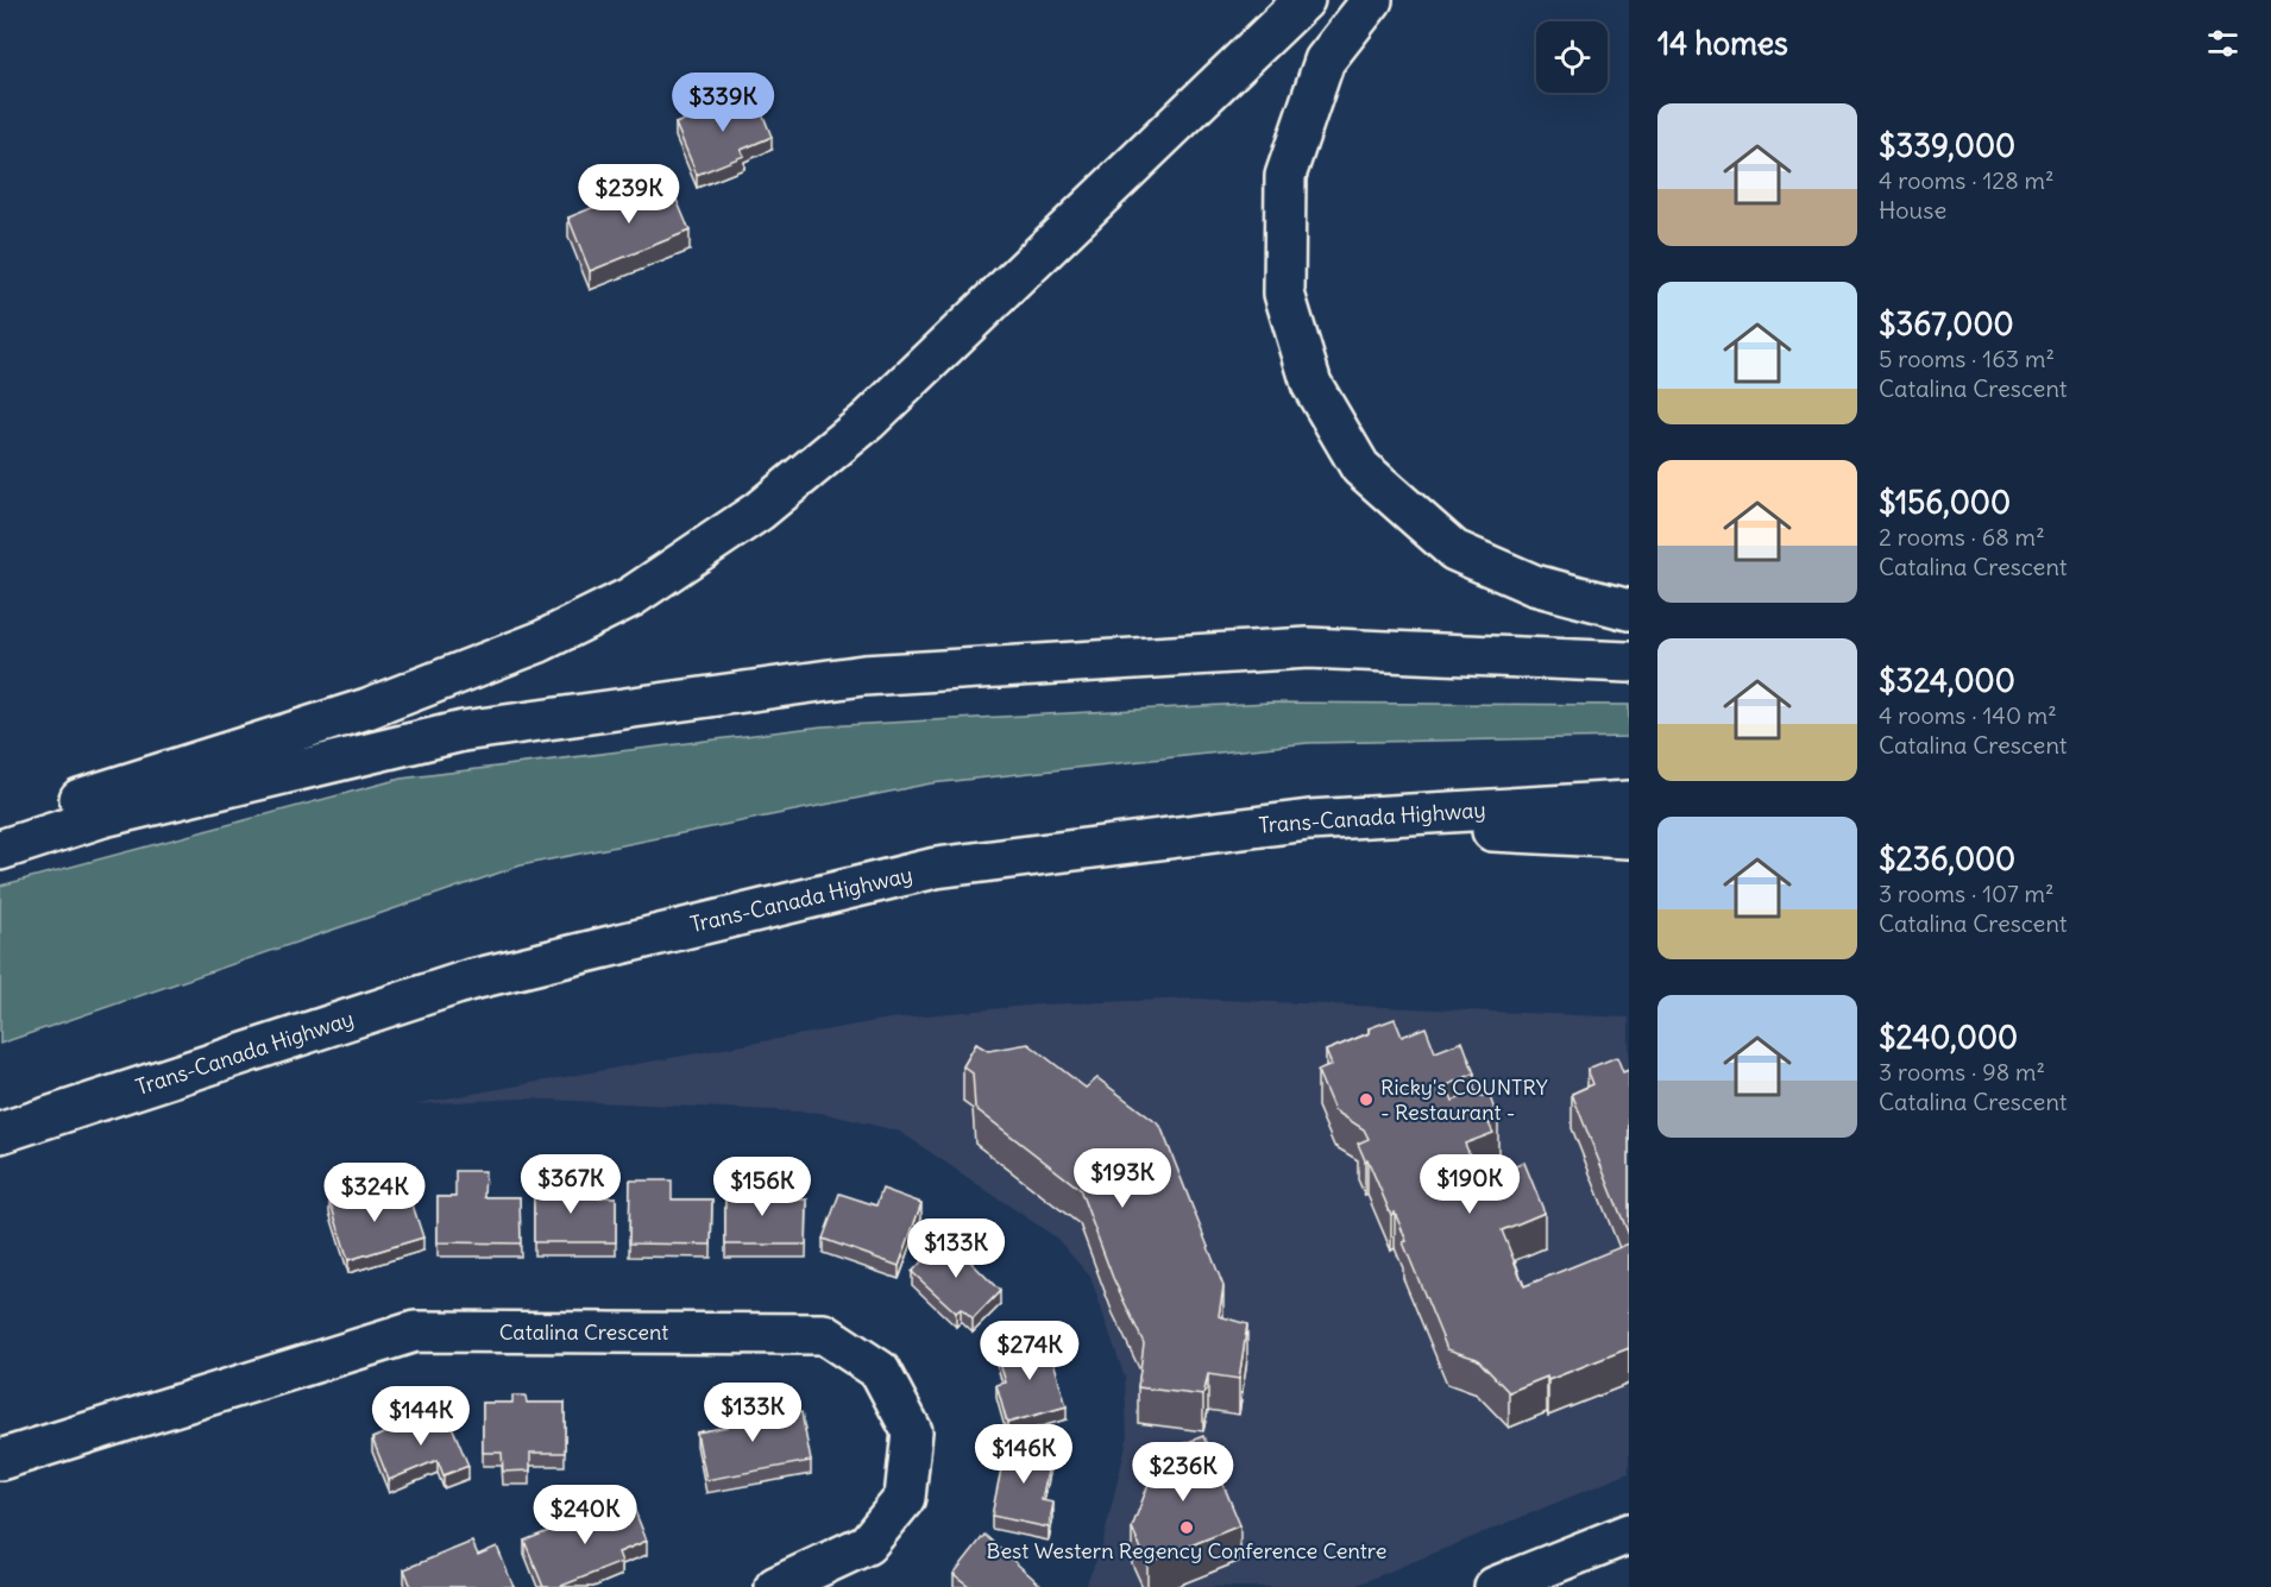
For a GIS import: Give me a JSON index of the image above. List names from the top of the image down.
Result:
{
  "streets": {
    "main road": ["Trans-Canada Highway", "Catalina Crescent"]
  },
  "places": ["Ricky's COUNTRY - Restaurant -", "Best Western Regency Conference Centre"],
  "page": {
    "heading": "14 homes",
    "price": [
      "$339K",
      "$239K",
      "$193K",
      "$367K",
      "$190K",
      "$156K",
      "$324K",
      "$133K",
      "$274K",
      "$133K",
      "$144K",
      "$146K",
      "$236K",
      "$240K"
    ],
    "list": [
      {
        "name": "$339,000",
        "note": "4 rooms · 128 m² · House"
      },
      {
        "name": "$367,000",
        "note": "5 rooms · 163 m² · Catalina Crescent"
      },
      {
        "name": "$156,000",
        "note": "2 rooms · 68 m² · Catalina Crescent"
      },
      {
        "name": "$324,000",
        "note": "4 rooms · 140 m² · Catalina Crescent"
      },
      {
        "name": "$236,000",
        "note": "3 rooms · 107 m² · Catalina Crescent"
      },
      {
        "name": "$240,000",
        "note": "3 rooms · 98 m² · Catalina Crescent"
      }
    ]
  }
}
